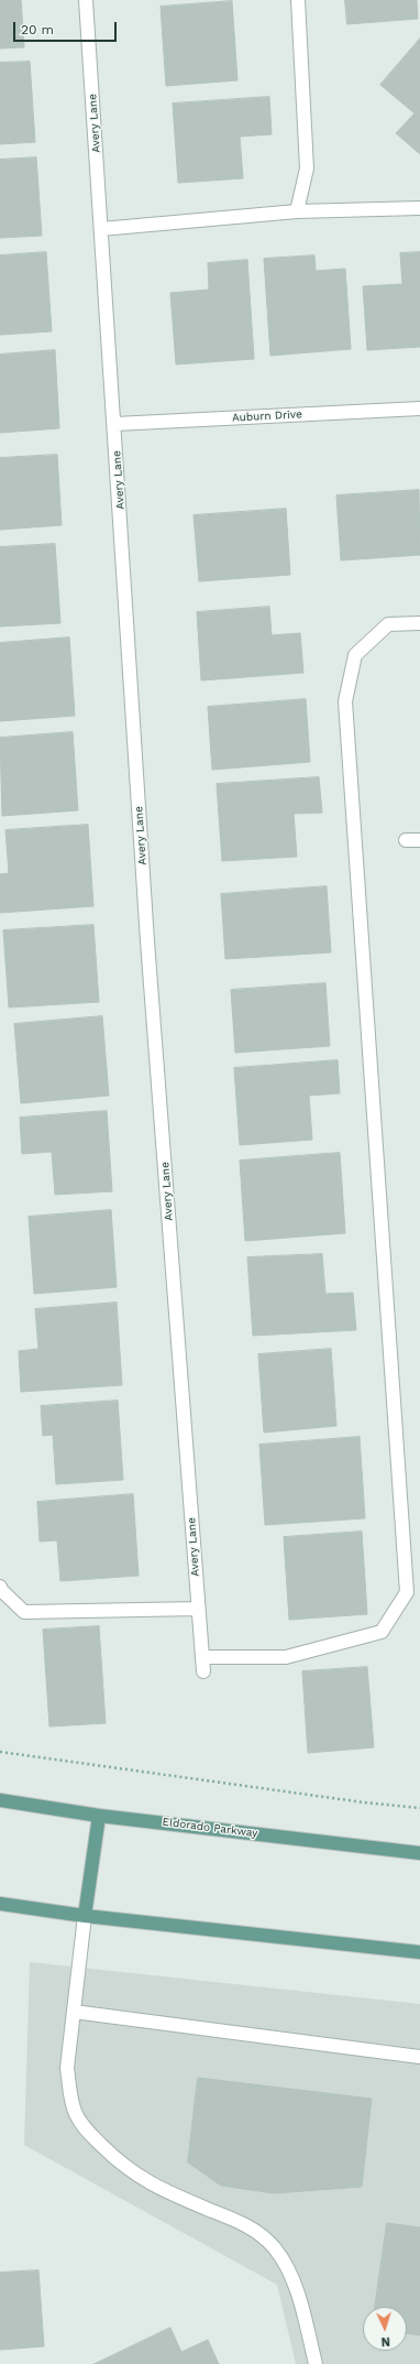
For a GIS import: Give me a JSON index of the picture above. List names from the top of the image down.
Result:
{
  "streets": {
    "main road": ["Eldorado Parkway"],
    "street": ["Avery Lane", "Auburn Drive"]
  },
  "crossings": [
    ["Avery Lane", "Auburn Drive"]
  ],
  "scale_bar": "20 m",
  "north": "bottom"
}
